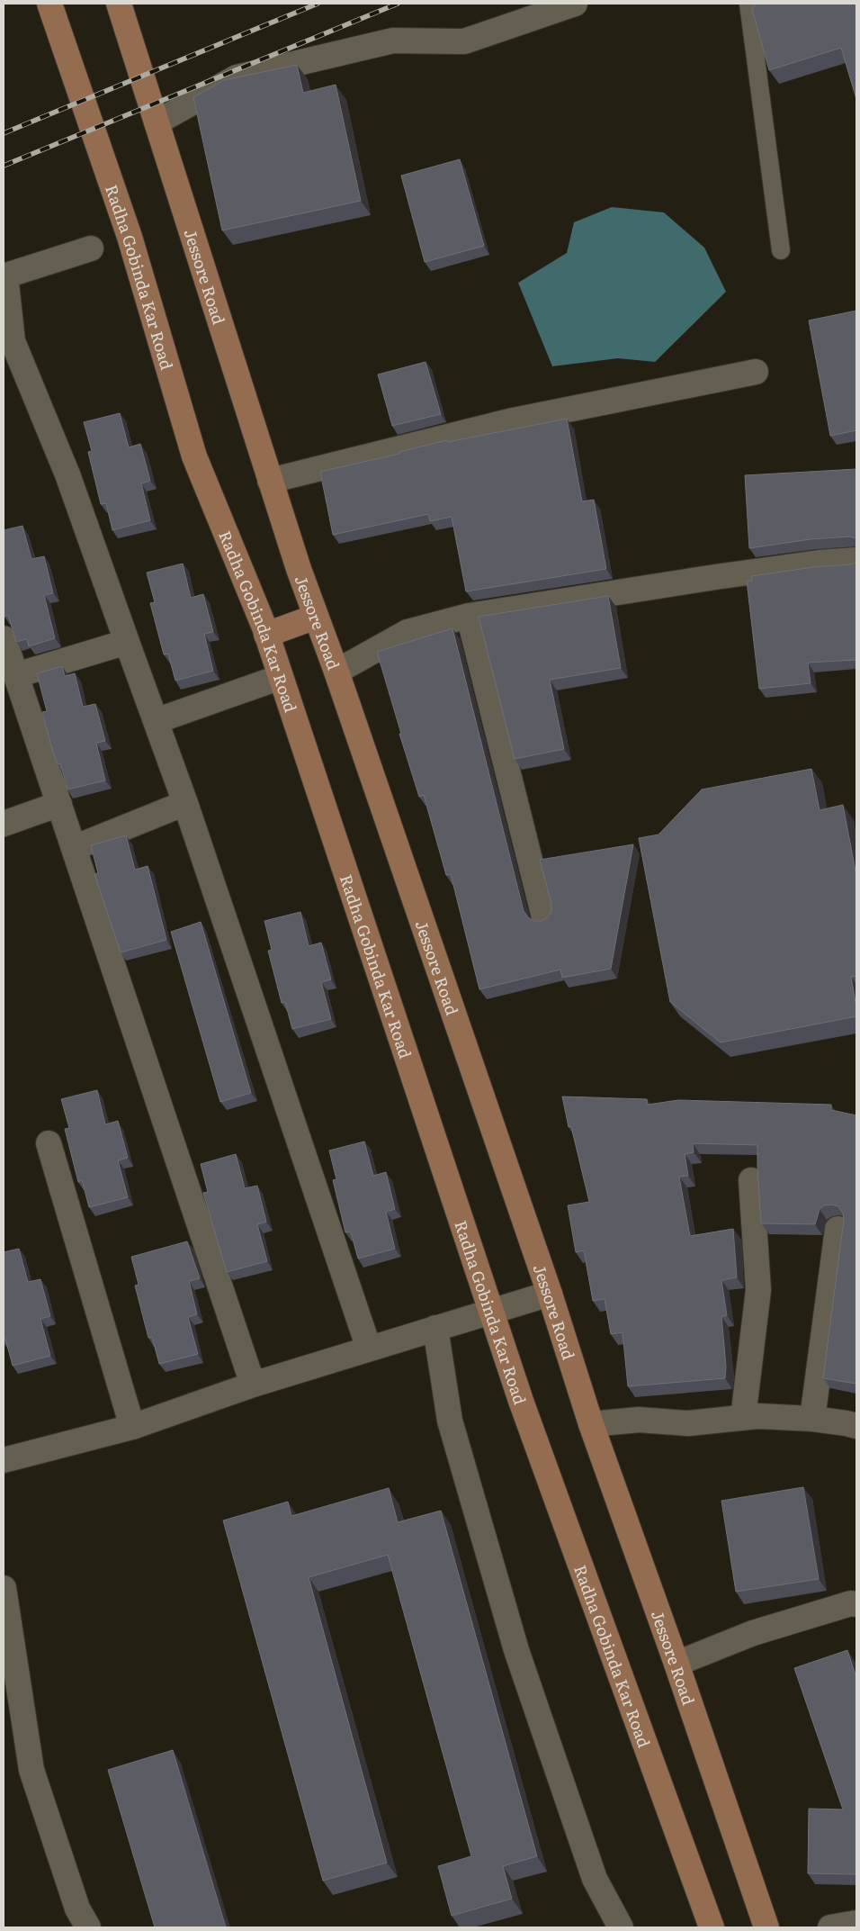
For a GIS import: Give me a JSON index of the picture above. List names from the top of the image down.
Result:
{
  "streets": {
    "main road": ["Jessore Road", "Radha Gobinda Kar Road"]
  }
}
